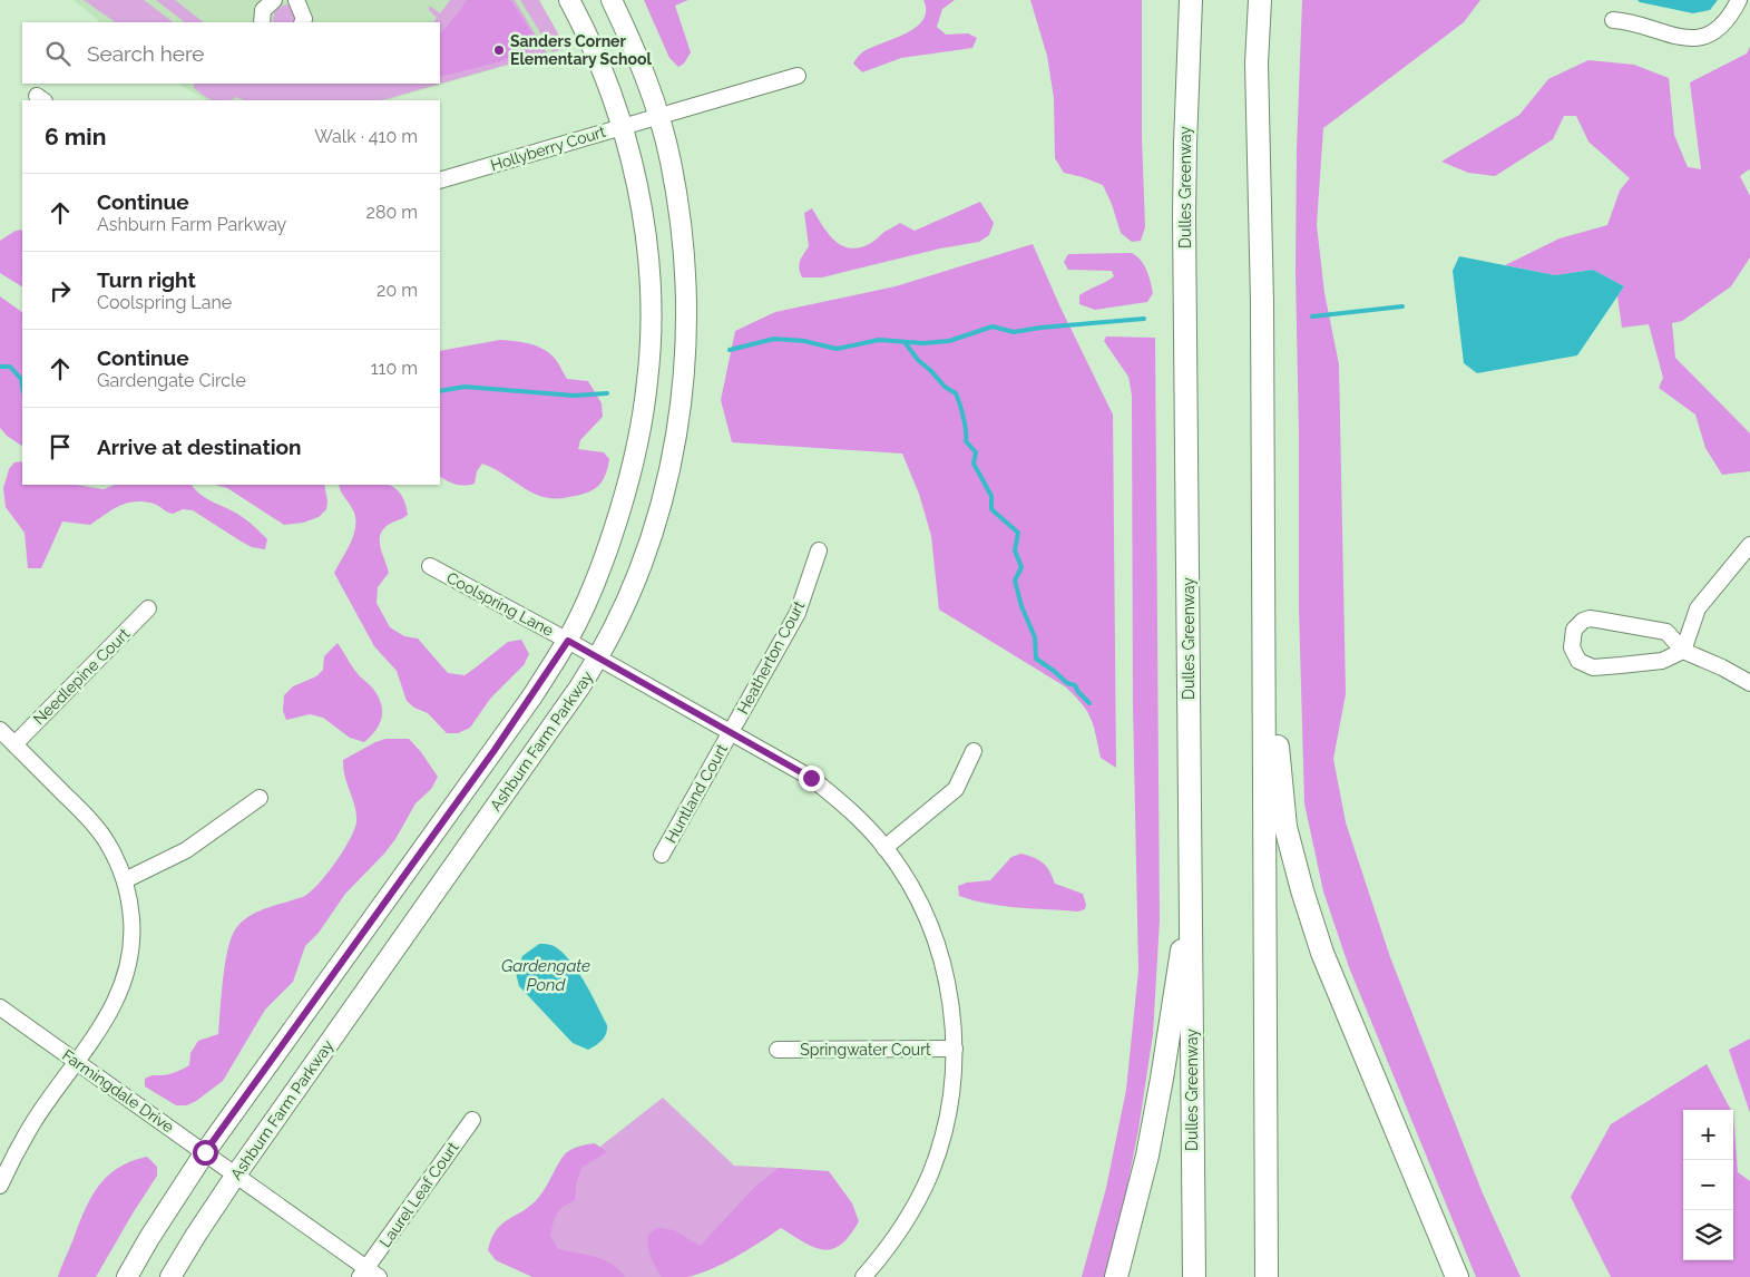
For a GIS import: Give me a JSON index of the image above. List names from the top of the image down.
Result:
{
  "streets": {
    "highway": ["Dulles Greenway"],
    "main road": ["Ashburn Farm Parkway"],
    "street": [
      "Hollyberry Court",
      "Coolspring Lane",
      "Heatherton Court",
      "Needlepine Court",
      "Huntland Court",
      "Springwater Court",
      "Farmingdale Drive",
      "Laurel Leaf Court"
    ]
  },
  "crossings": [
    ["Hollyberry Court", "Ashburn Farm Parkway"],
    ["Coolspring Lane", "Heatherton Court"],
    ["Coolspring Lane", "Ashburn Farm Parkway"],
    ["Coolspring Lane", "Huntland Court"],
    ["Coolspring Lane", "Springwater Court"],
    ["Heatherton Court", "Huntland Court"],
    ["Ashburn Farm Parkway", "Farmingdale Drive"],
    ["Farmingdale Drive", "Laurel Leaf Court"]
  ],
  "water": ["Gardengate Pond"],
  "places": ["Sanders Corner Elementary School"],
  "page": {
    "search": "Search here",
    "heading": ["6 min", "Walk · 410 m"],
    "list": [
      ["Continue", "Ashburn Farm Parkway", "280 m"],
      ["Turn right", "Coolspring Lane", "20 m"],
      ["Continue", "Gardengate Circle", "110 m"],
      "Arrive at destination"
    ],
    "map_buttons": ["+", "−"]
  }
}
